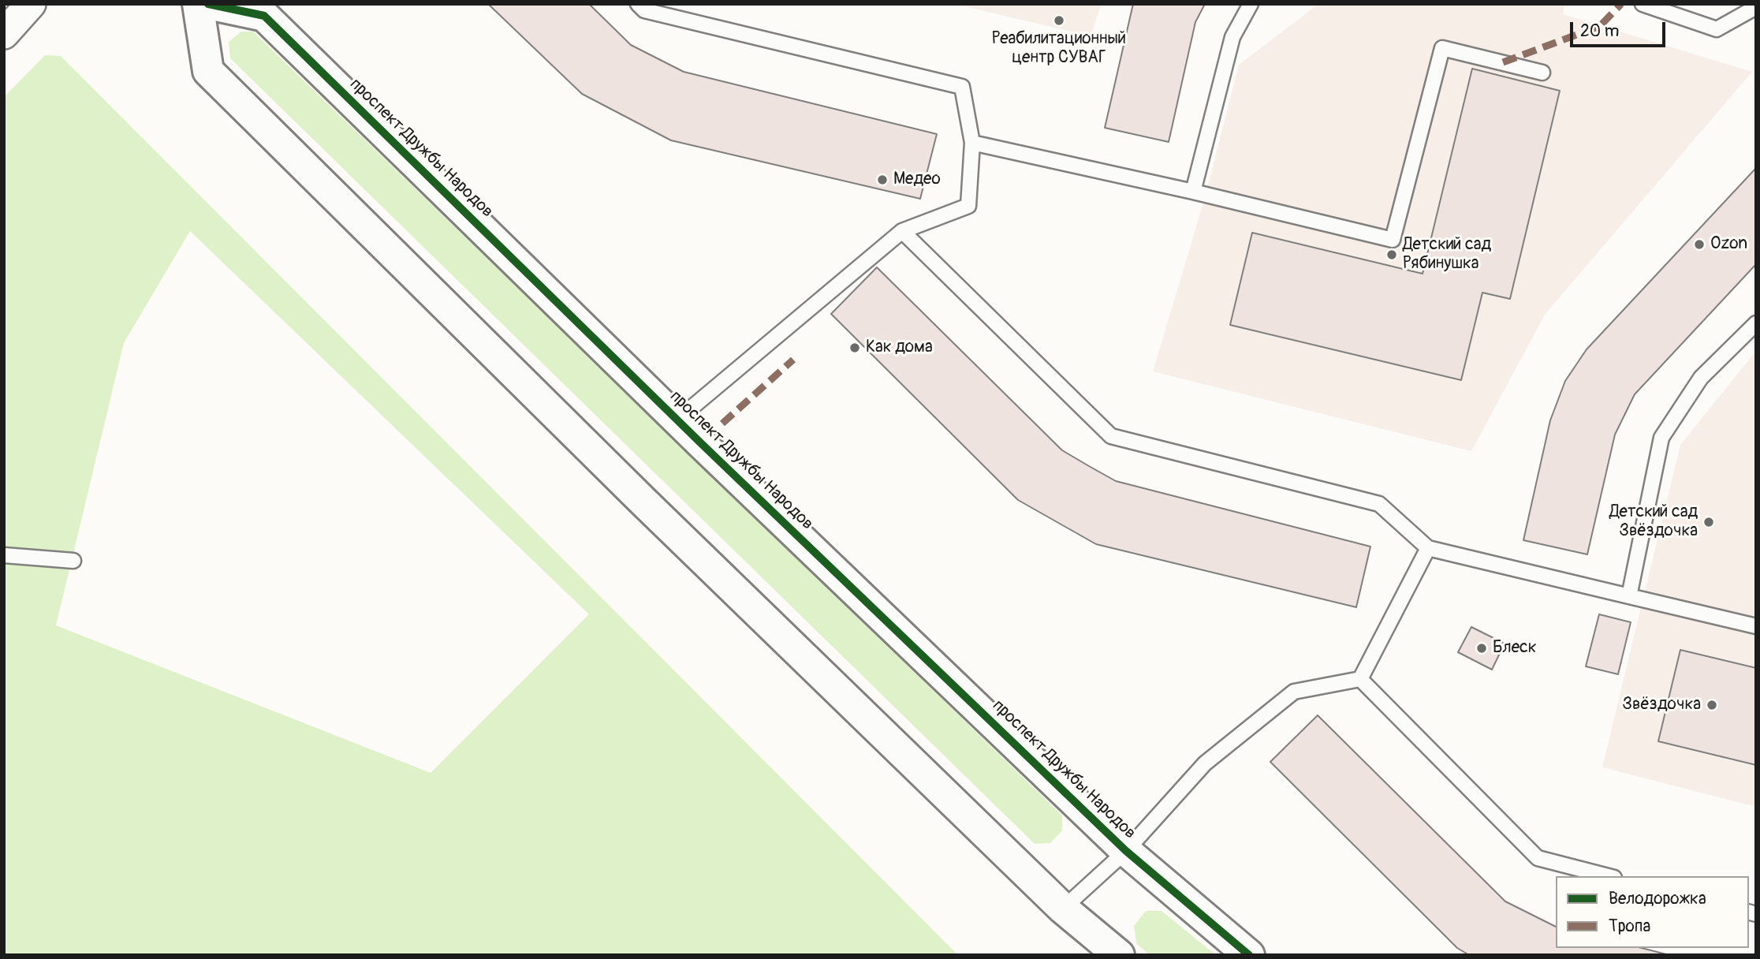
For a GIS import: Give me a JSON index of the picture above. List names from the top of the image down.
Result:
{
  "streets": {
    "street": ["проспект Дружбы Народов"]
  },
  "places": [
    "Реабилитационный центр СУВАГ",
    "Медео",
    "Ozon",
    "Детский сад Рябинушка",
    "Как дома",
    "Детский сад Звёздочка",
    "Блеск",
    "Звёздочка"
  ],
  "legend": ["Велодорожка", "Тропа"],
  "scale_bar": "20 m"
}
